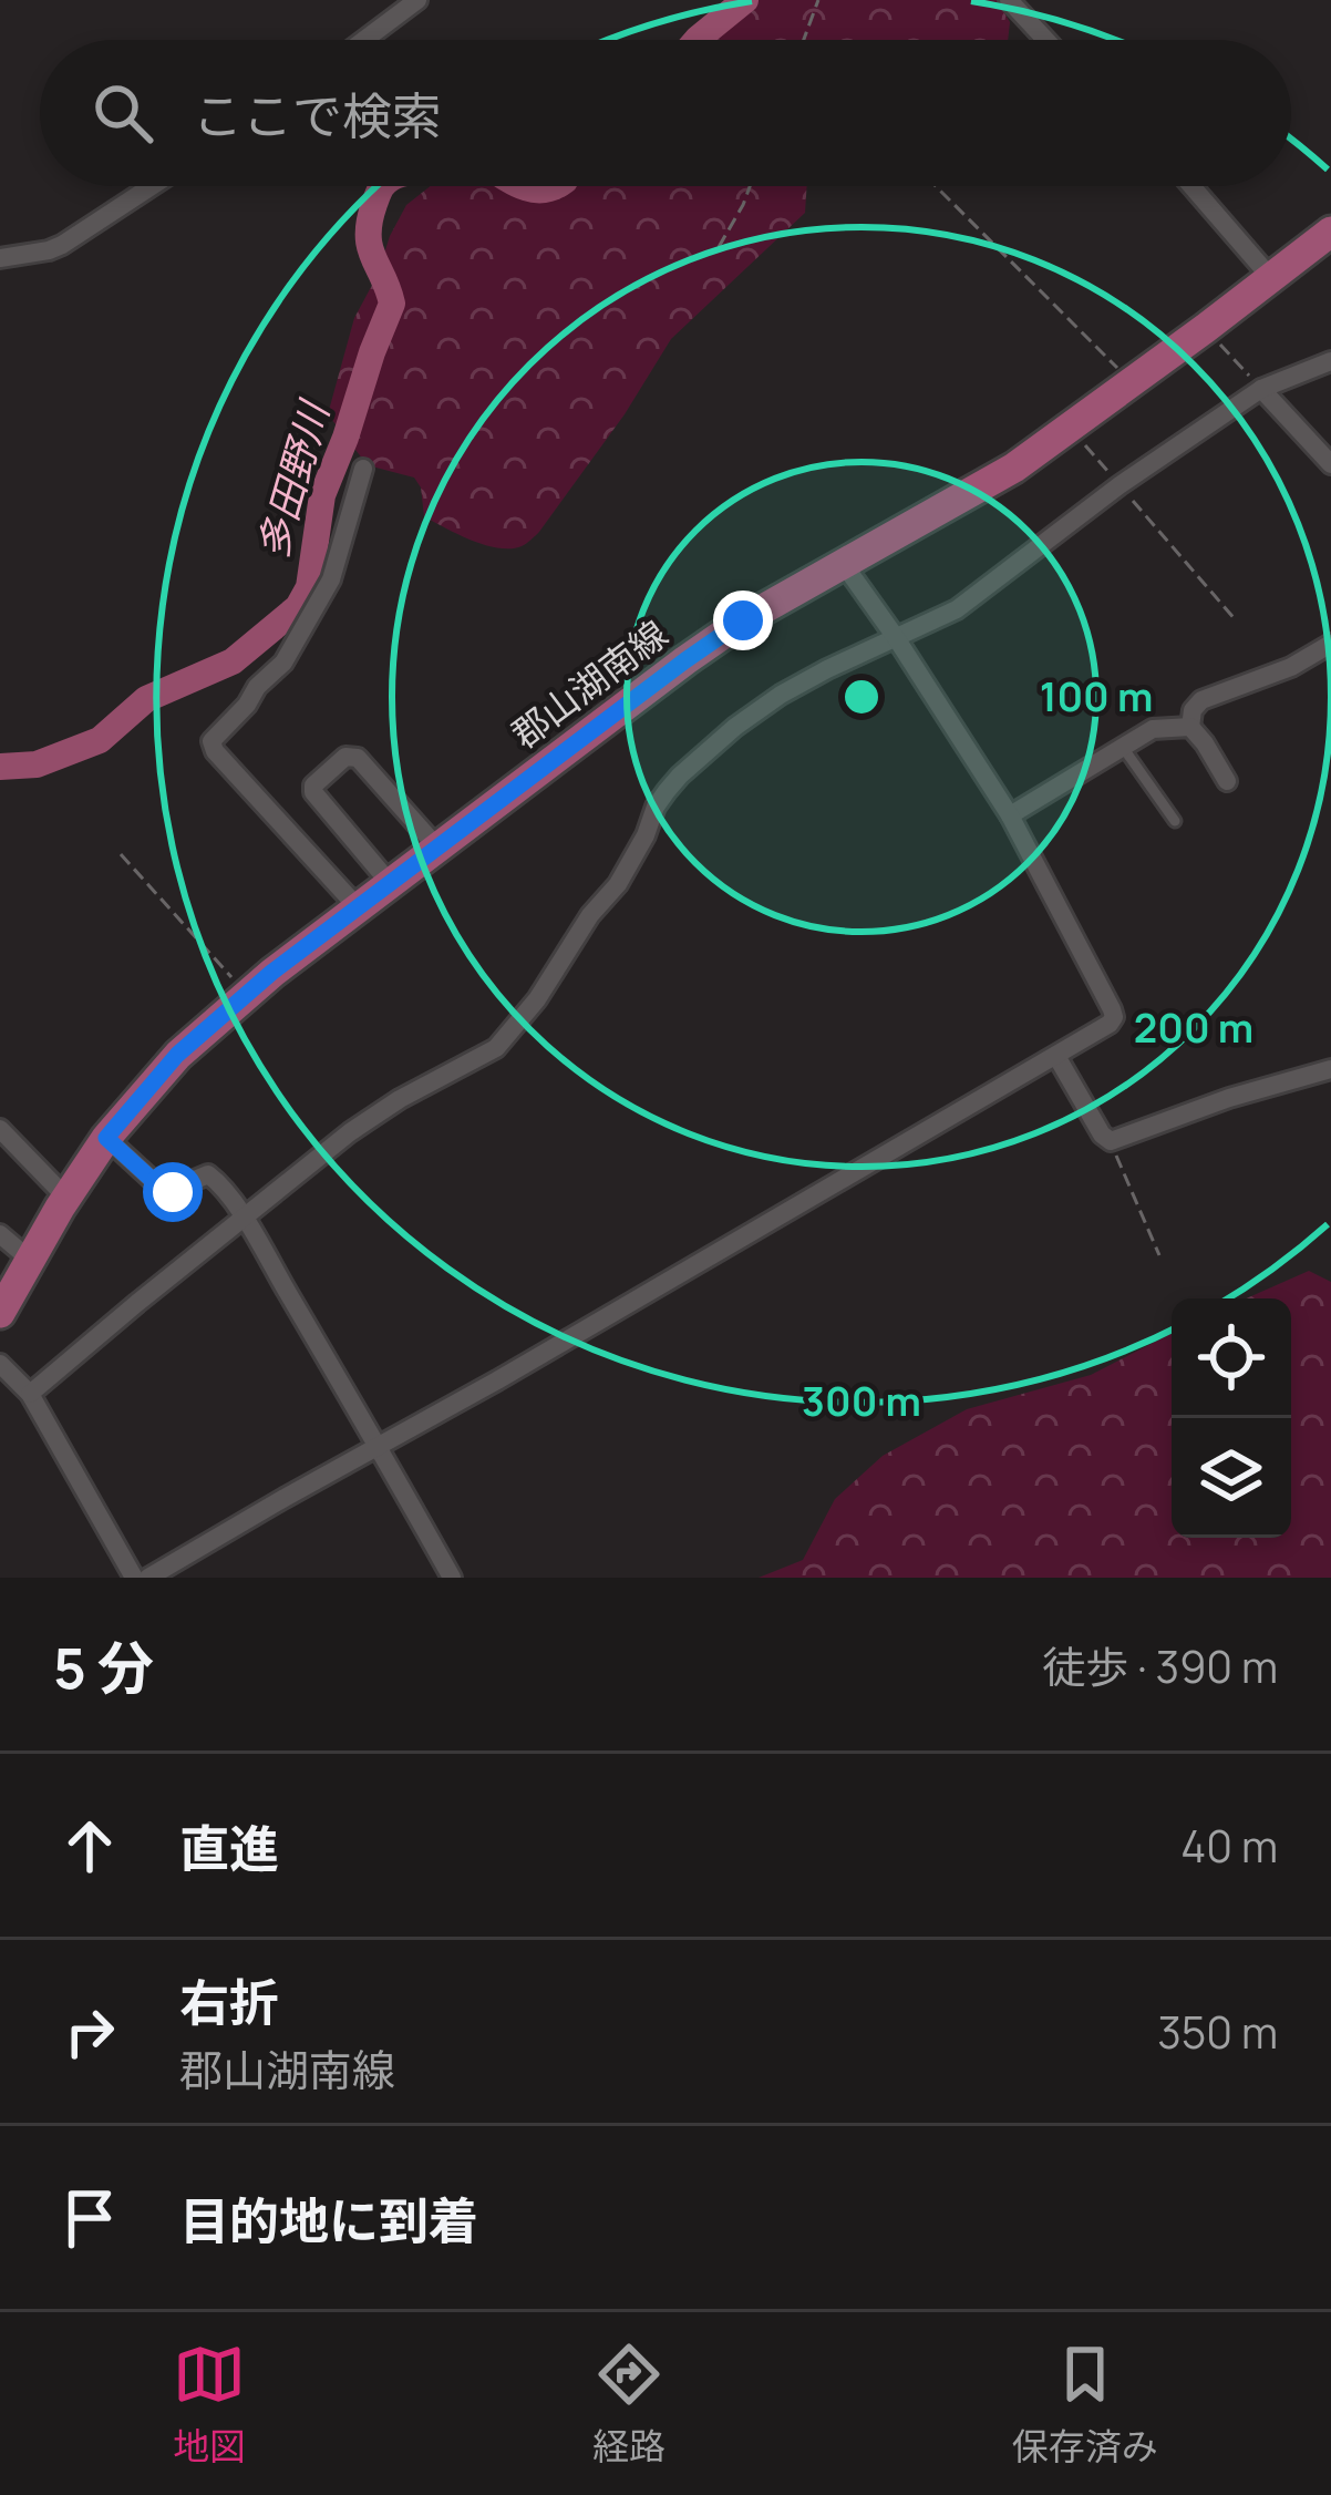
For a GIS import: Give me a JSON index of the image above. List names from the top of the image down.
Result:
{
  "streets": {
    "main road": ["郡山湖南線"]
  },
  "water": ["多田野川"],
  "page": {
    "search": "ここで検索",
    "heading": ["5 分", "徒歩 · 390 m"],
    "list": [
      ["直進", "40 m"],
      ["右折", "郡山湖南線", "350 m"],
      "目的地に到着"
    ],
    "nav": ["地図", "経路", "保存済み"]
  },
  "rings": ["100 m", "200 m", "300 m"]
}
